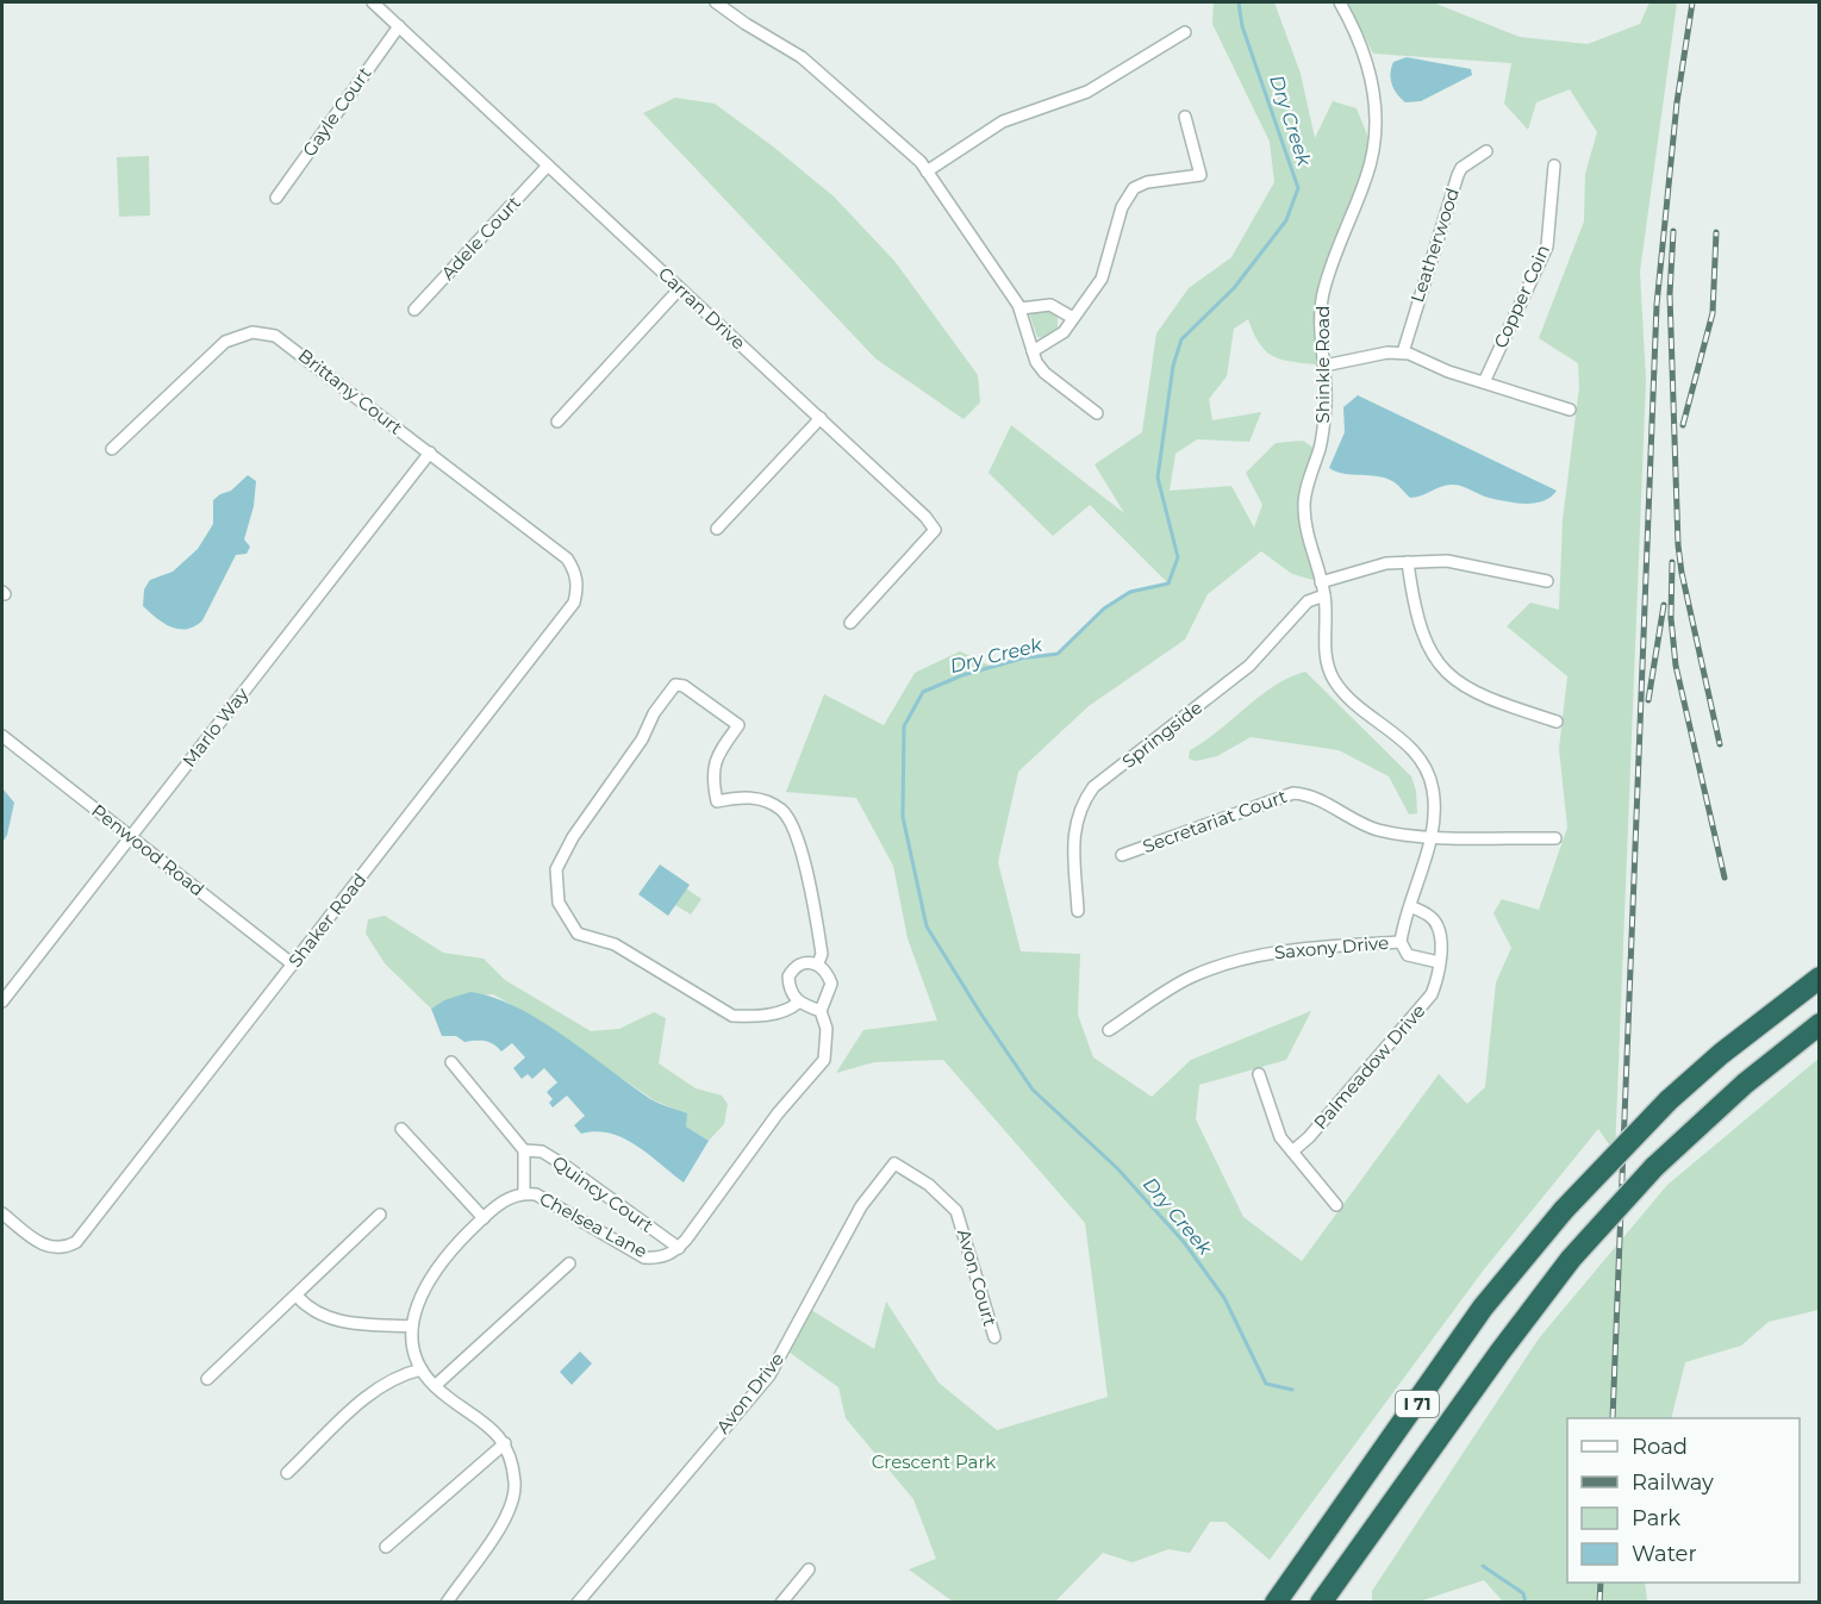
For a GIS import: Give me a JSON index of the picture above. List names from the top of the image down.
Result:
{
  "streets": {
    "highway": ["I 71"],
    "street": [
      "Gayle Court",
      "Adele Court",
      "Leatherwood",
      "Copper Coin",
      "Carran Drive",
      "Shinkle Road",
      "Brittany Court",
      "Marlo Way",
      "Springside",
      "Secretariat Court",
      "Penwood Road",
      "Shaker Road",
      "Saxony Drive",
      "Palmeadow Drive",
      "Quincy Court",
      "Chelsea Lane",
      "Avon Court",
      "Avon Drive"
    ]
  },
  "crossings": [
    ["Gayle Court", "Carran Drive"],
    ["Adele Court", "Carran Drive"],
    ["Shinkle Road", "Springside"],
    ["Shinkle Road", "Secretariat Court"],
    ["Shinkle Road", "Saxony Drive"],
    ["Shinkle Road", "Palmeadow Drive"],
    ["Brittany Court", "Marlo Way"],
    ["Brittany Court", "Shaker Road"],
    ["Marlo Way", "Penwood Road"],
    ["Penwood Road", "Shaker Road"],
    ["Quincy Court", "Chelsea Lane"],
    ["Avon Court", "Avon Drive"]
  ],
  "water": ["Dry Creek"],
  "parks": ["Crescent Park"],
  "legend": [
    "Road",
    "Railway",
    "Park",
    "Water"
  ]
}
